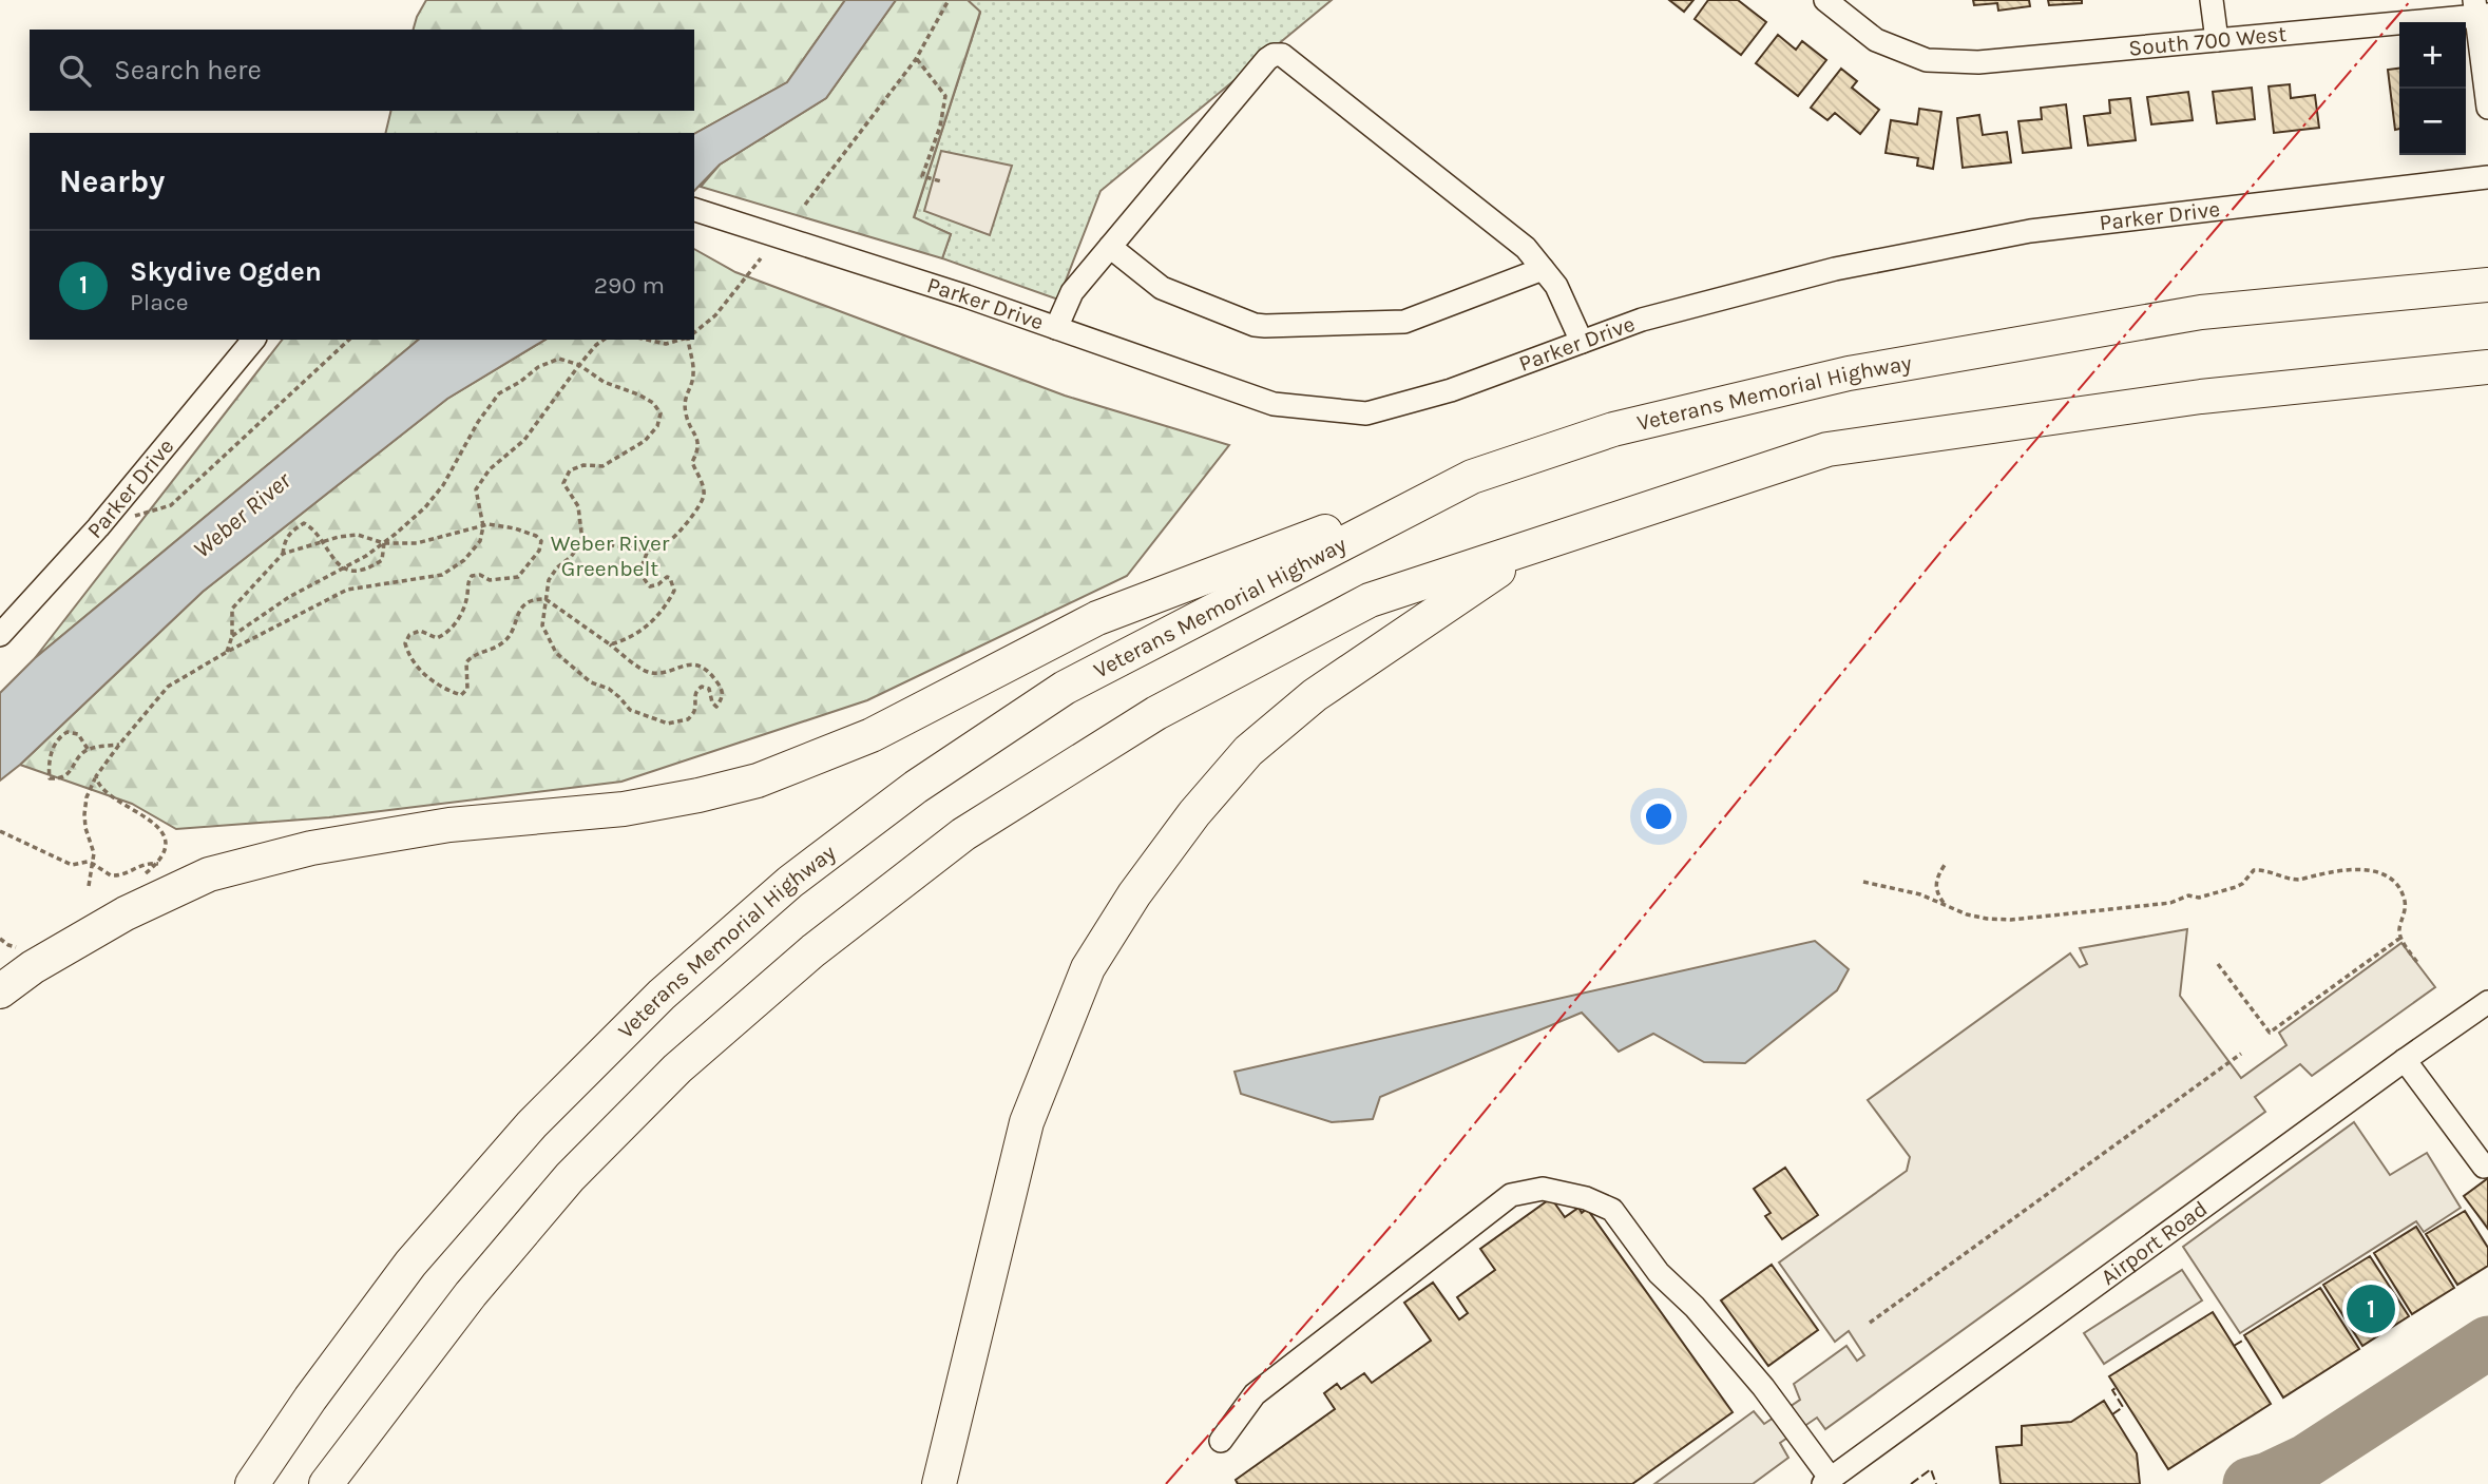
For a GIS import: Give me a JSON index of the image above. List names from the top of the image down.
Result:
{
  "streets": {
    "highway": ["Veterans Memorial Highway"],
    "street": ["South 700 West", "Parker Drive", "Airport Road"]
  },
  "water": ["Weber River"],
  "parks": ["Weber River Greenbelt"],
  "page": {
    "map_buttons": ["+", "−"],
    "search": "Search here",
    "heading": "Nearby",
    "list": [
      {
        "mark": "1",
        "name": "Skydive Ogden",
        "note": "Place",
        "value": "290 m"
      }
    ],
    "pins": "1"
  }
}
